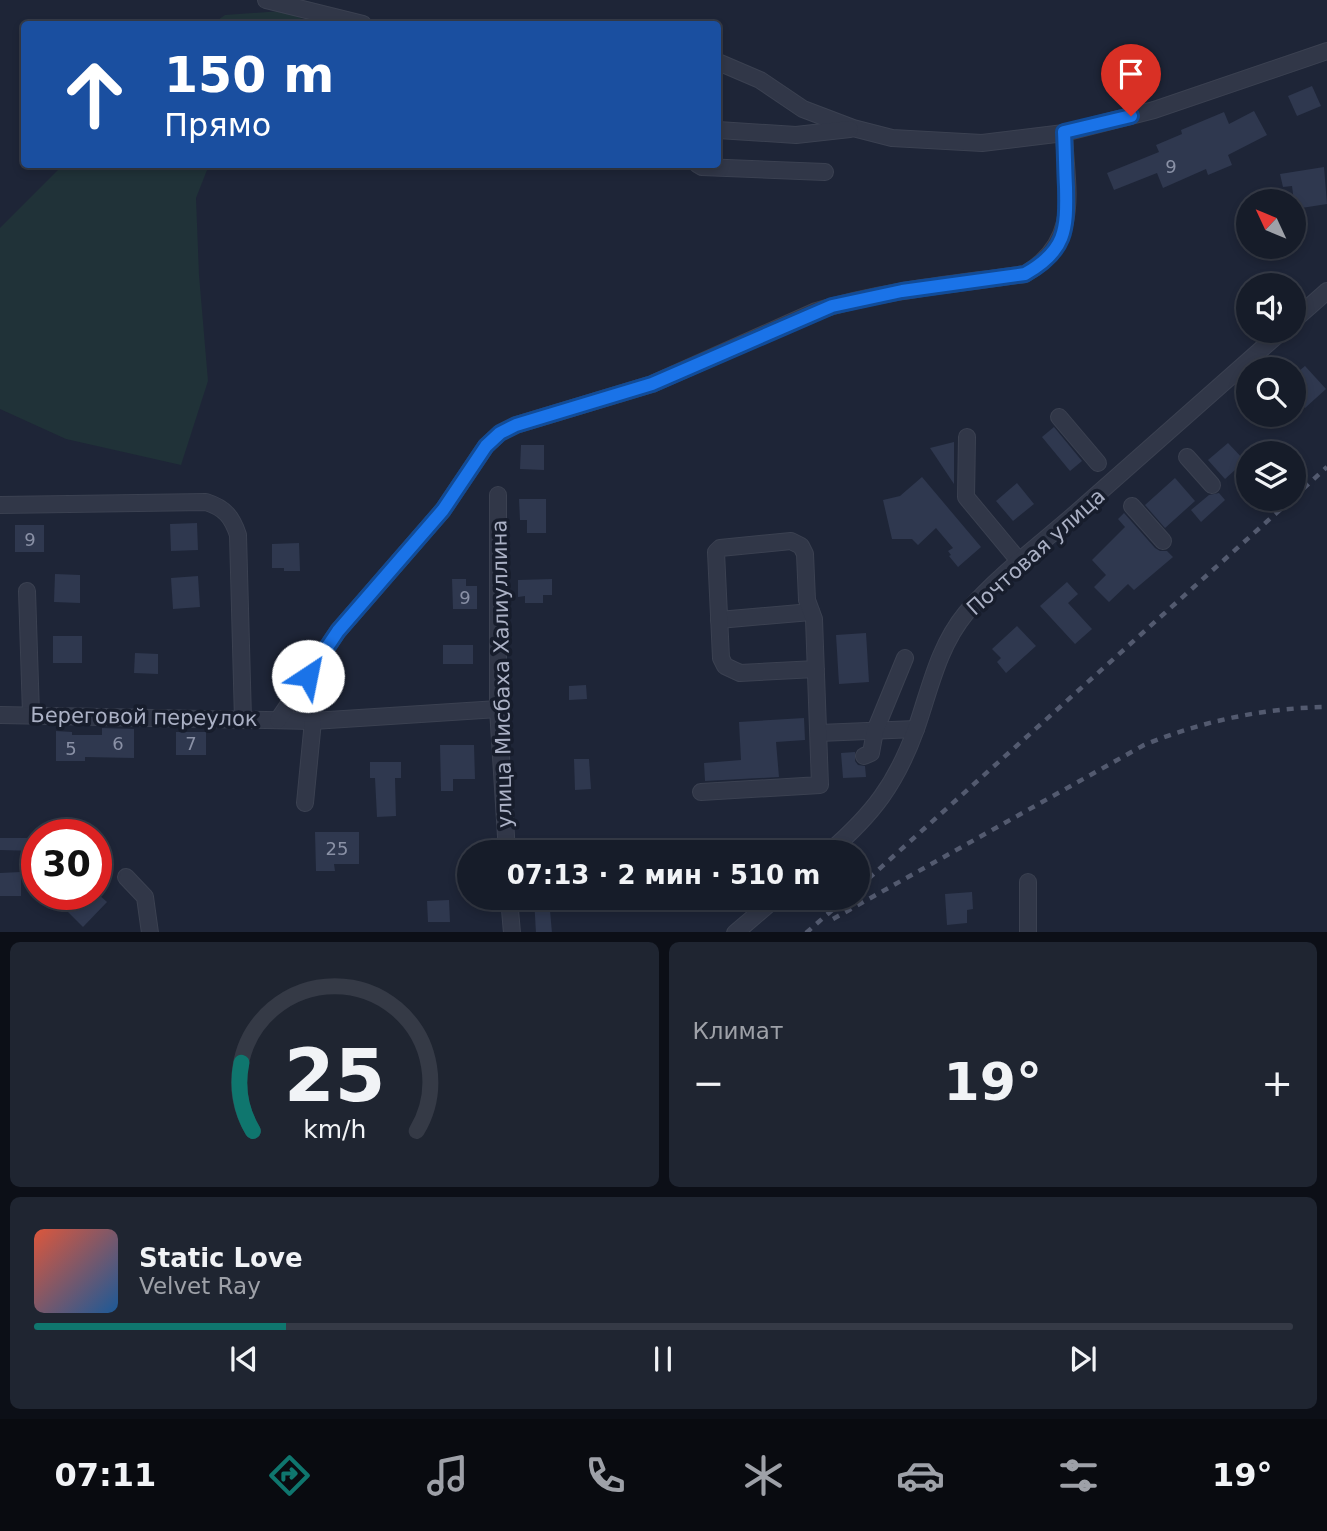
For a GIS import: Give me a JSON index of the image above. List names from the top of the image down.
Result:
{
  "streets": {
    "street": ["Почтовая улица", "улица Мисбаха Халиуллина", "Береговой переулок"]
  },
  "crossings": [
    ["улица Мисбаха Халиуллина", "Береговой переулок"]
  ],
  "house_numbers": [
    "9",
    "9",
    "9",
    "6",
    "7",
    "5",
    "25"
  ],
  "north": "top left",
  "page": {
    "turn": ["150 m", "Прямо"],
    "limit": "30",
    "trip": "07:13 · 2 мин · 510 m",
    "tile": "Климат",
    "heat": ["−", "19°", "+"],
    "song": ["Static Love", "Velvet Ray"],
    "tabs": ["07:11", "19°"],
    "gauge": ["25", "km/h"]
  }
}
